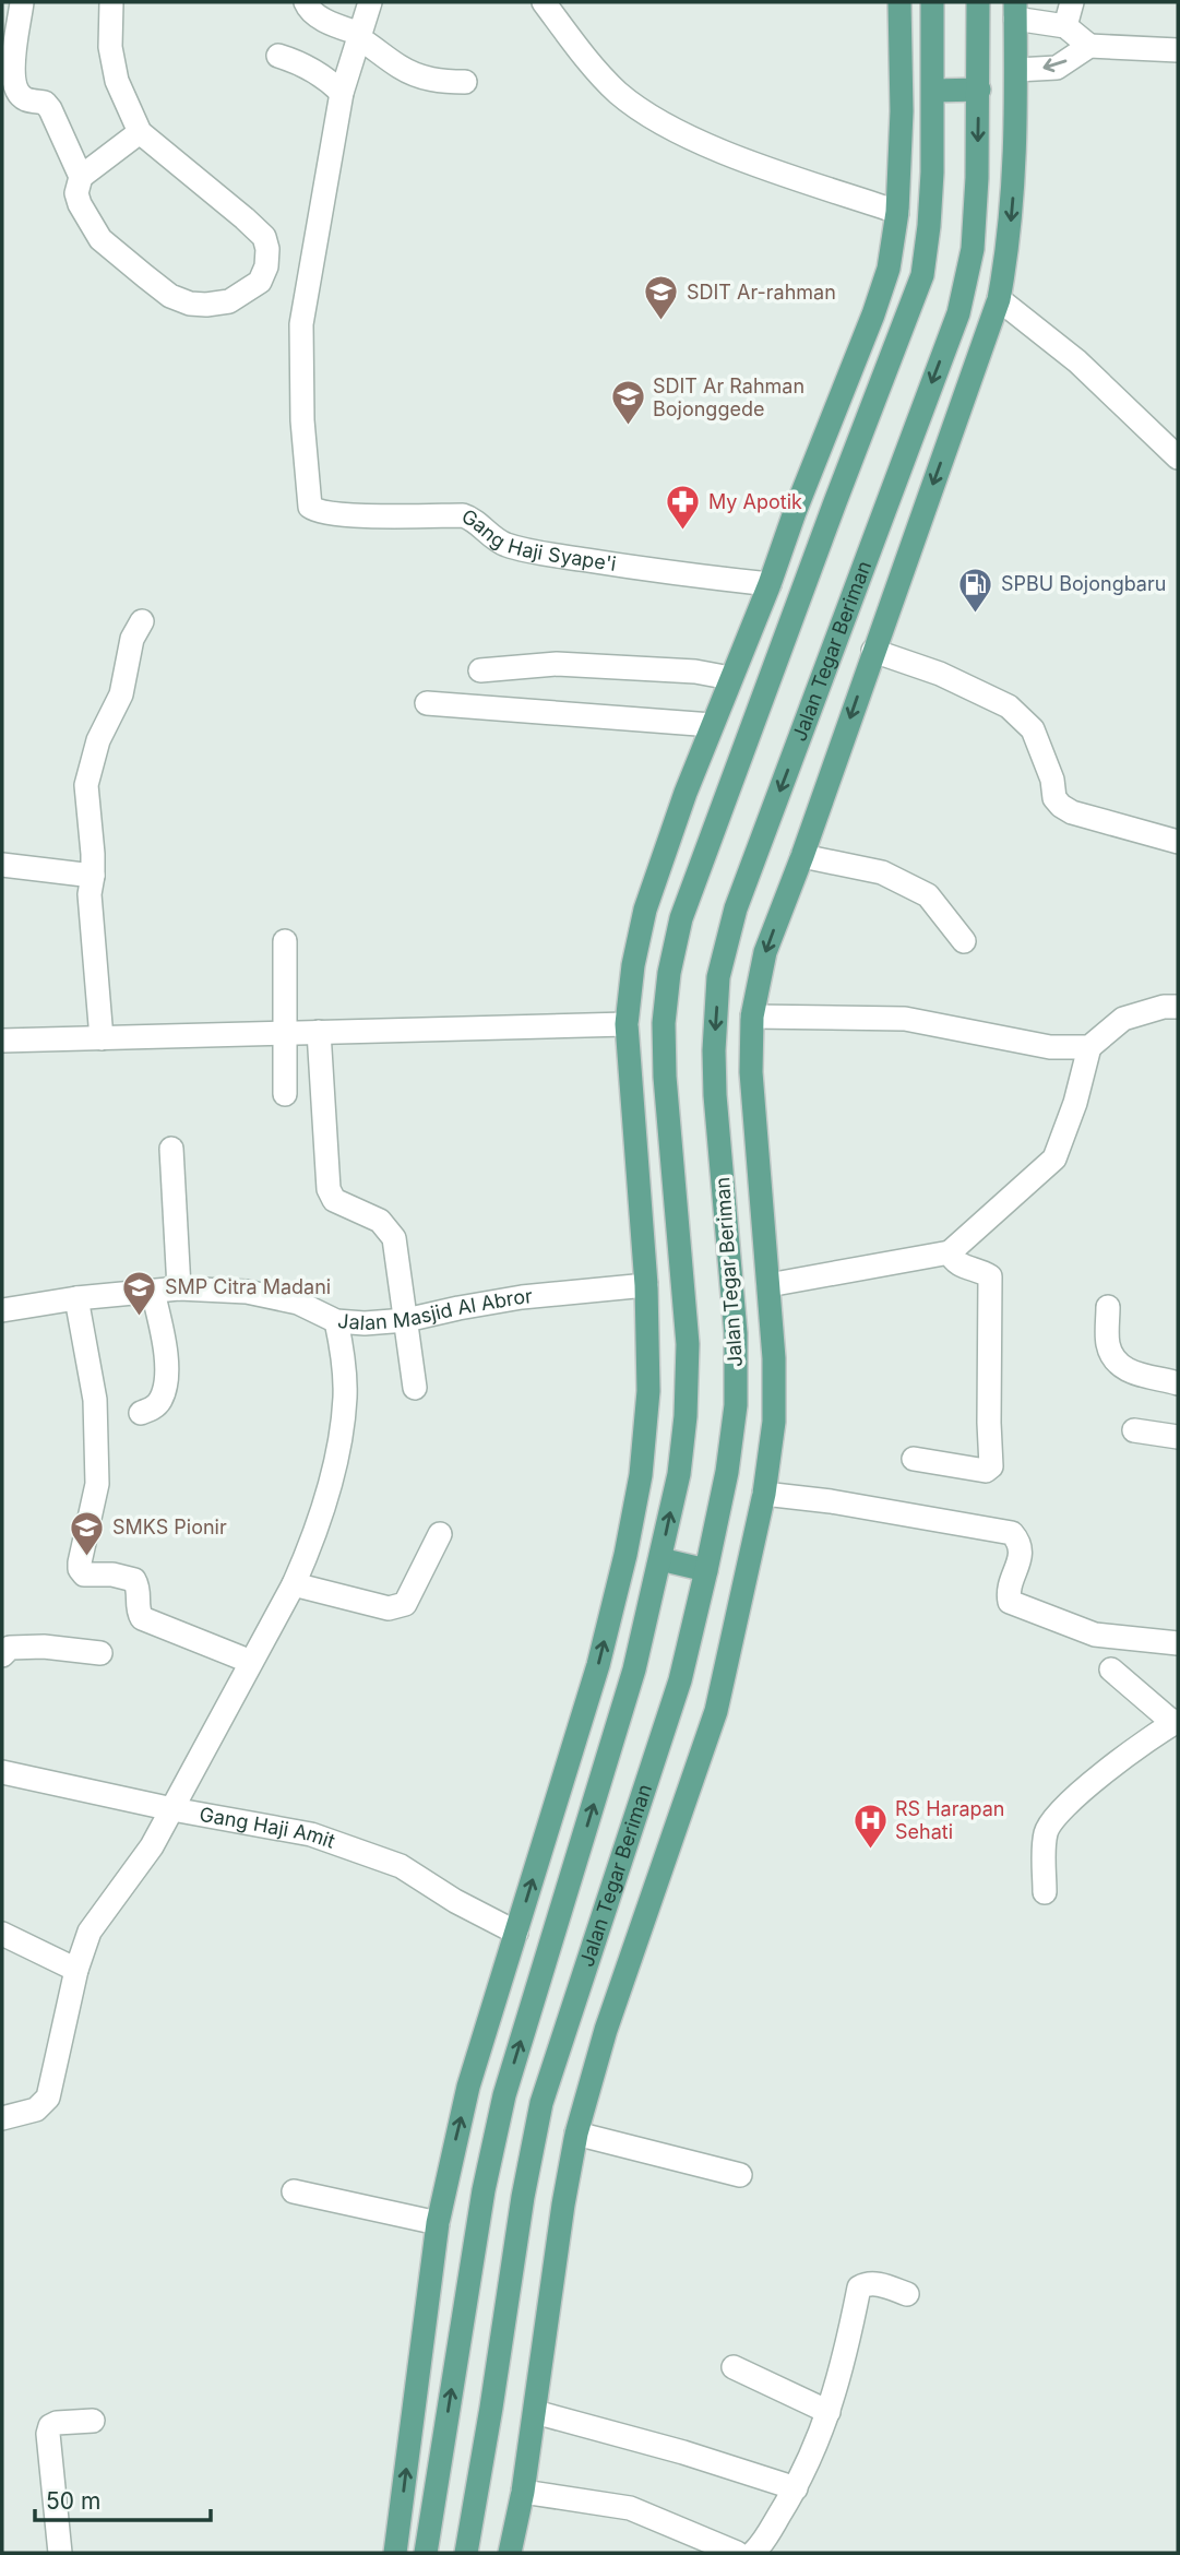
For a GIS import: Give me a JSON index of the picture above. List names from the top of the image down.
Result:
{
  "streets": {
    "main road": ["Jalan Tegar Beriman"],
    "street": ["Gang Haji Syape'i", "Jalan Masjid Al Abror", "Gang Haji Amit"]
  },
  "places": {
    "school or university": [
      "SDIT Ar-rahman",
      "SDIT Ar Rahman Bojonggede",
      "SMP Citra Madani",
      "SMKS Pionir"
    ],
    "pharmacy": ["My Apotik"],
    "fuel station": ["SPBU Bojongbaru"],
    "hospital": ["RS Harapan Sehati"]
  },
  "scale_bar": "50 m"
}
